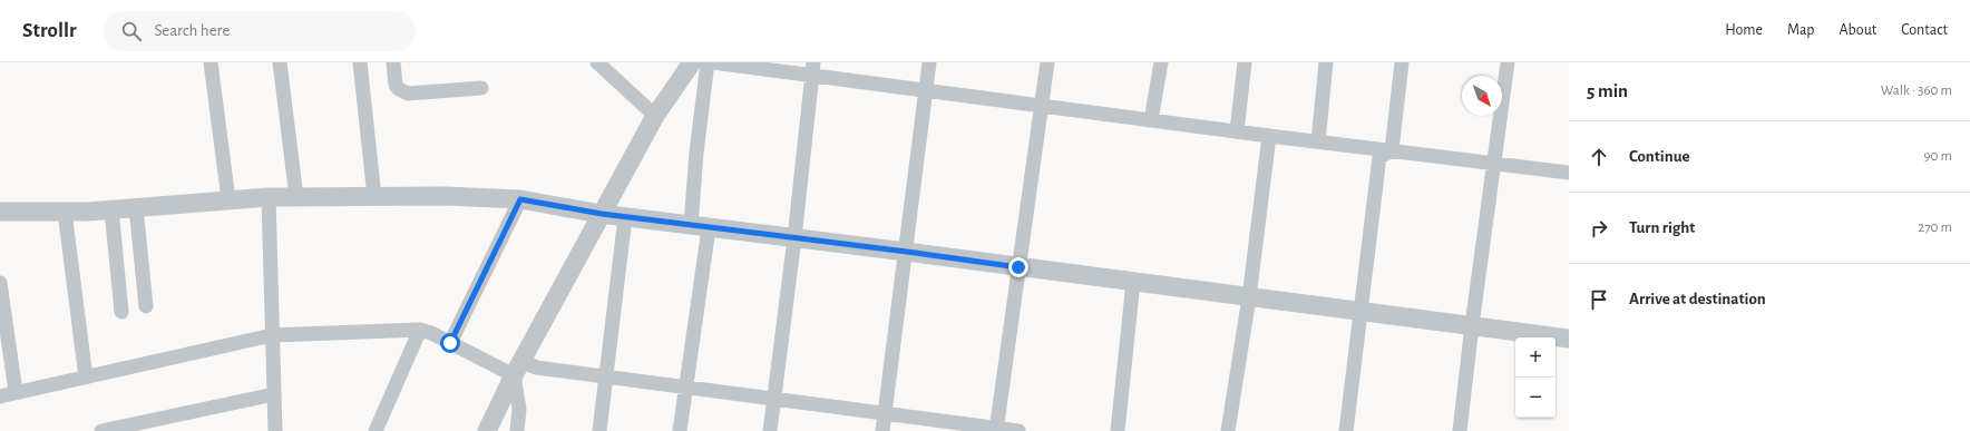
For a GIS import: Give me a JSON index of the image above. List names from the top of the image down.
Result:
{
  "north": "bottom right",
  "page": {
    "header": "Strollr",
    "search": "Search here",
    "nav": [
      "Home",
      "Map",
      "About",
      "Contact"
    ],
    "heading": ["5 min", "Walk · 360 m"],
    "list": [
      ["Continue", "90 m"],
      ["Turn right", "270 m"],
      "Arrive at destination"
    ],
    "map_buttons": ["+", "−"]
  }
}
